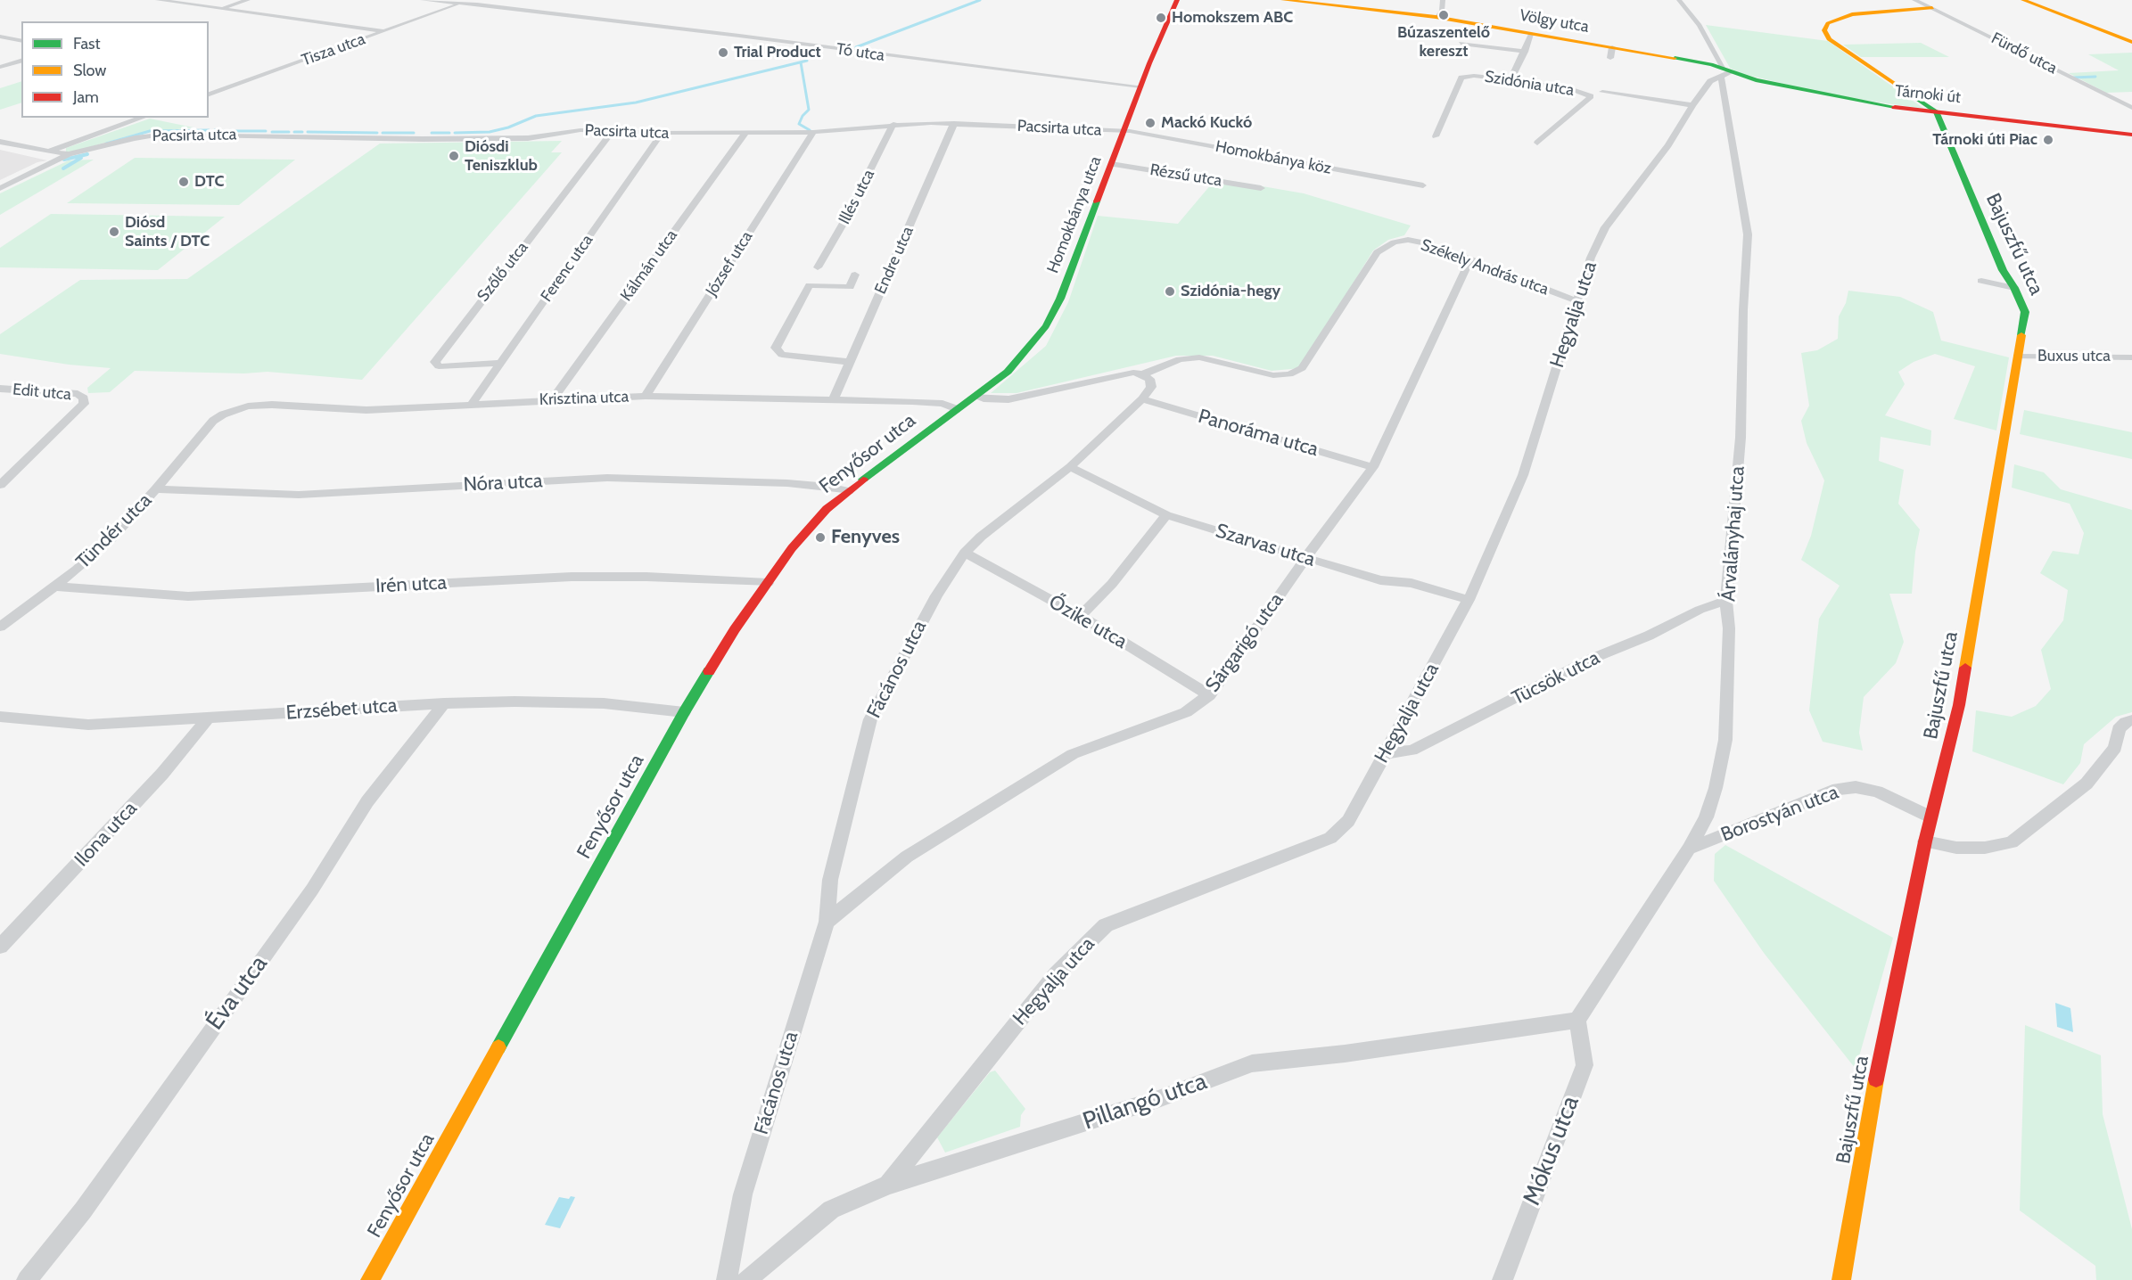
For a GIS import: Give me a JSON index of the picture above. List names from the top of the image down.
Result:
{
  "streets": {
    "street": [
      "Völgy utca",
      "Tisza utca",
      "Tó utca",
      "Fürdő utca",
      "Szidónia utca",
      "Tárnoki út",
      "Pacsirta utca",
      "Homokbánya köz",
      "Rézsű utca",
      "Illés utca",
      "Homokbánya utca",
      "Bajuszfű utca",
      "Endre utca",
      "József utca",
      "Kálmán utca",
      "Székely András utca",
      "Ferenc utca",
      "Szőlő utca",
      "Hegyalja utca",
      "Buxus utca",
      "Edit utca",
      "Krisztina utca",
      "Panoráma utca",
      "Fenyősor utca",
      "Nóra utca",
      "Tündér utca",
      "Árvalányhaj utca",
      "Szarvas utca",
      "Irén utca",
      "Őzike utca",
      "Sárgarigó utca",
      "Fácános utca",
      "Tücsök utca",
      "Erzsébet utca",
      "Borostyán utca",
      "Ilona utca",
      "Éva utca",
      "Pillangó utca",
      "Mókus utca"
    ]
  },
  "crossings": [
    ["Völgy utca", "Tárnoki út"],
    ["Völgy utca", "Hegyalja utca"],
    ["Völgy utca", "Árvalányhaj utca"],
    ["Tisza utca", "Tó utca"],
    ["Tó utca", "Homokbánya utca"],
    ["Tárnoki út", "Bajuszfű utca"],
    ["Tárnoki út", "Hegyalja utca"],
    ["Tárnoki út", "Árvalányhaj utca"],
    ["Pacsirta utca", "Homokbánya köz"],
    ["Pacsirta utca", "Illés utca"],
    ["Pacsirta utca", "Homokbánya utca"],
    ["Pacsirta utca", "Endre utca"],
    ["Pacsirta utca", "József utca"],
    ["Pacsirta utca", "Kálmán utca"],
    ["Pacsirta utca", "Ferenc utca"],
    ["Pacsirta utca", "Szőlő utca"],
    ["Homokbánya köz", "Homokbánya utca"],
    ["Rézsű utca", "Homokbánya utca"],
    ["Homokbánya utca", "Krisztina utca"],
    ["Homokbánya utca", "Fenyősor utca"],
    ["Bajuszfű utca", "Buxus utca"],
    ["Bajuszfű utca", "Borostyán utca"],
    ["Endre utca", "Krisztina utca"],
    ["József utca", "Krisztina utca"],
    ["Kálmán utca", "Krisztina utca"],
    ["Székely András utca", "Hegyalja utca"],
    ["Székely András utca", "Sárgarigó utca"],
    ["Ferenc utca", "Szőlő utca"],
    ["Ferenc utca", "Krisztina utca"],
    ["Hegyalja utca", "Árvalányhaj utca"],
    ["Hegyalja utca", "Szarvas utca"],
    ["Hegyalja utca", "Tücsök utca"],
    ["Hegyalja utca", "Pillangó utca"],
    ["Krisztina utca", "Fenyősor utca"],
    ["Krisztina utca", "Tündér utca"],
    ["Panoráma utca", "Sárgarigó utca"],
    ["Panoráma utca", "Fácános utca"],
    ["Fenyősor utca", "Nóra utca"],
    ["Fenyősor utca", "Irén utca"],
    ["Fenyősor utca", "Erzsébet utca"],
    ["Nóra utca", "Tündér utca"],
    ["Tündér utca", "Irén utca"],
    ["Árvalányhaj utca", "Tücsök utca"],
    ["Árvalányhaj utca", "Borostyán utca"],
    ["Árvalányhaj utca", "Pillangó utca"],
    ["Árvalányhaj utca", "Mókus utca"],
    ["Szarvas utca", "Sárgarigó utca"],
    ["Szarvas utca", "Fácános utca"],
    ["Őzike utca", "Sárgarigó utca"],
    ["Őzike utca", "Fácános utca"],
    ["Sárgarigó utca", "Fácános utca"],
    ["Erzsébet utca", "Ilona utca"],
    ["Erzsébet utca", "Éva utca"],
    ["Pillangó utca", "Mókus utca"]
  ],
  "places": [
    "Búzaszentelő kereszt",
    "Homokszem ABC",
    "Trial Product",
    "Mackó Kuckó",
    "Tárnoki úti Piac",
    "Diósdi Teniszklub",
    "DTC",
    "Diósd Saints / DTC",
    "Szidónia-hegy",
    "Fenyves"
  ],
  "legend": ["Fast", "Slow", "Jam"]
}
